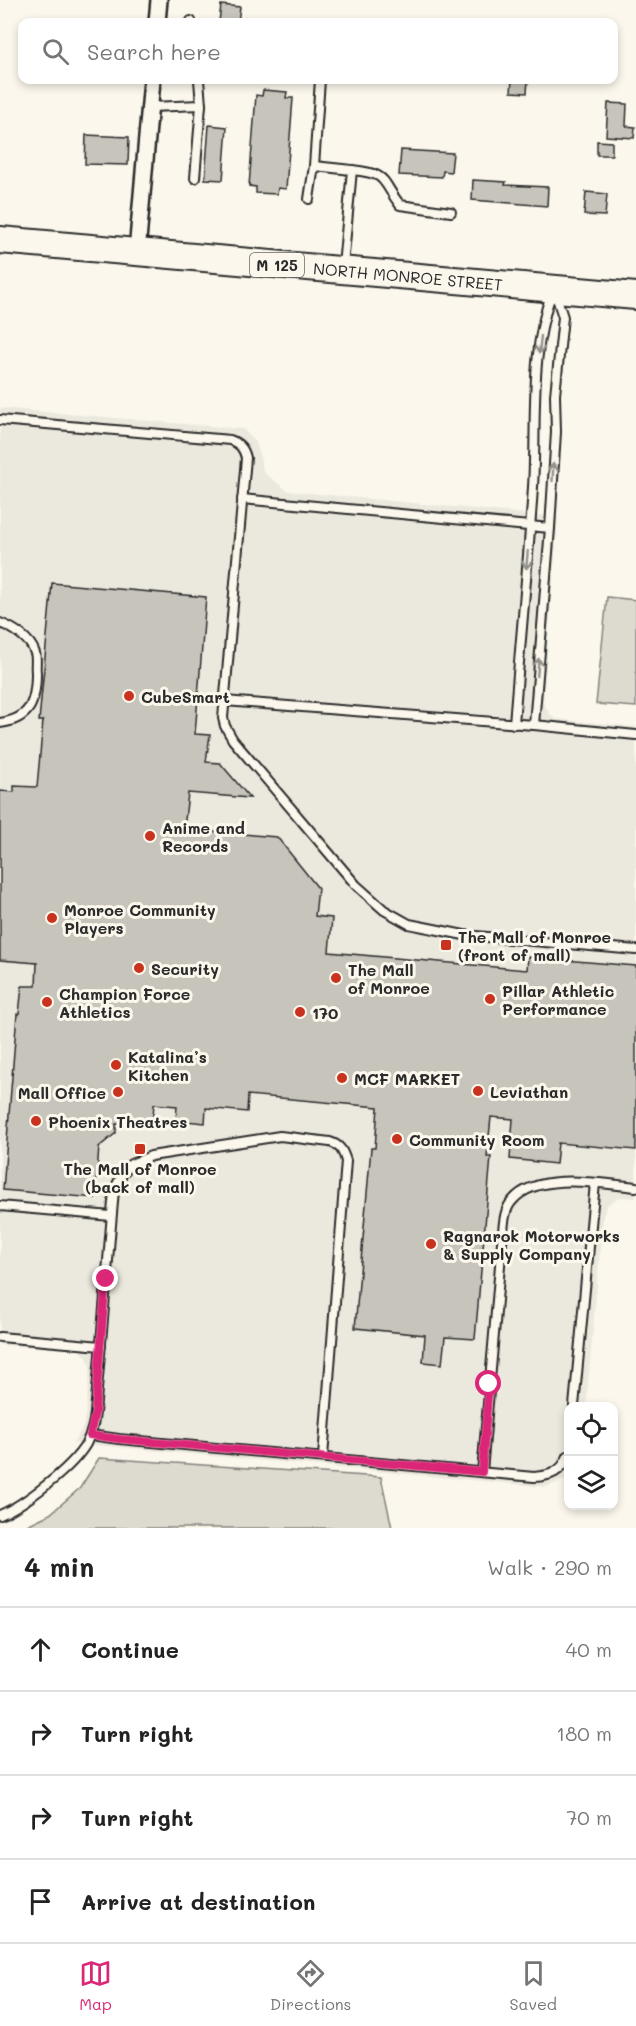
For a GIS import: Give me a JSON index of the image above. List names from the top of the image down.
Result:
{
  "streets": {
    "main road": ["M 125", "NORTH MONROE STREET"]
  },
  "places": {
    "other": [
      "CubeSmart",
      "Anime and Records",
      "Monroe Community Players",
      "Security",
      "The Mall of Monroe",
      "Pillar Athletic Performance",
      "Champion Force Athletics",
      "170",
      "Katalina’s Kitchen",
      "MCF MARKET",
      "Leviathan",
      "Mall Office",
      "Phoenix Theatres",
      "Community Room",
      "Ragnarok Motorworks & Supply Company"
    ],
    "transit": ["The Mall of Monroe (front of mall)", "The Mall of Monroe (back of mall)"]
  },
  "page": {
    "search": "Search here",
    "heading": ["4 min", "Walk · 290 m"],
    "list": [
      ["Continue", "40 m"],
      ["Turn right", "180 m"],
      ["Turn right", "70 m"],
      "Arrive at destination"
    ],
    "nav": ["Map", "Directions", "Saved"]
  }
}
